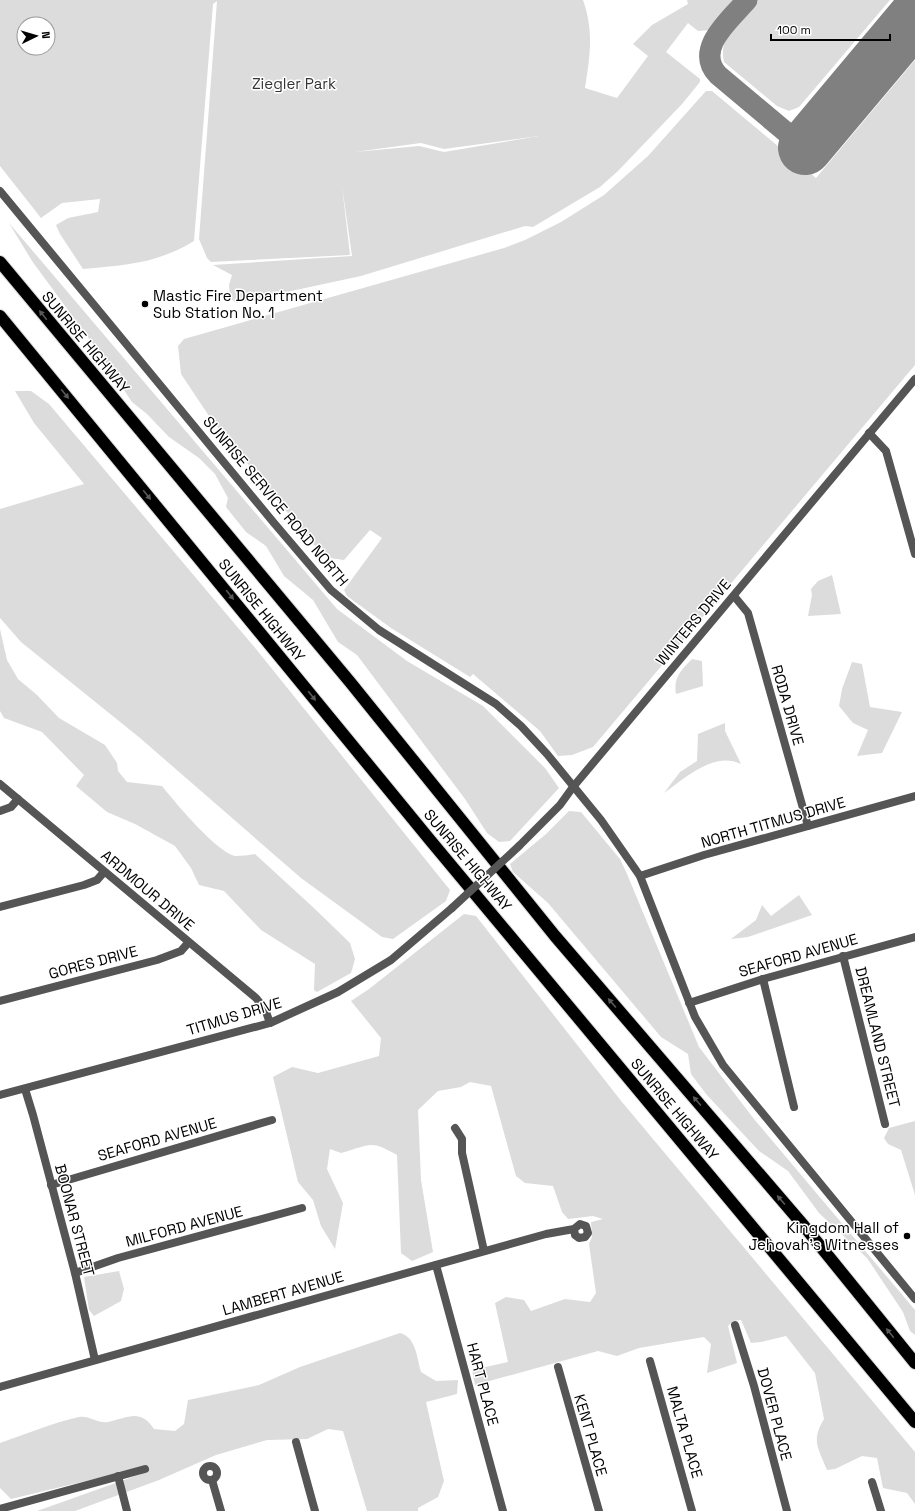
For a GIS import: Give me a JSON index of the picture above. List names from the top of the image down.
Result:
{
  "streets": {
    "highway": ["SUNRISE HIGHWAY"],
    "street": [
      "SUNRISE SERVICE ROAD NORTH",
      "WINTERS DRIVE",
      "RODA DRIVE",
      "NORTH TITMUS DRIVE",
      "ARDMOUR DRIVE",
      "SEAFORD AVENUE",
      "GORES DRIVE",
      "TITMUS DRIVE",
      "DREAMLAND STREET",
      "BOONAR STREET",
      "MILFORD AVENUE",
      "LAMBERT AVENUE",
      "HART PLACE",
      "DOVER PLACE",
      "MALTA PLACE",
      "KENT PLACE"
    ]
  },
  "crossings": [
    ["SUNRISE SERVICE ROAD NORTH", "WINTERS DRIVE"],
    ["SUNRISE SERVICE ROAD NORTH", "NORTH TITMUS DRIVE"],
    ["SUNRISE SERVICE ROAD NORTH", "SEAFORD AVENUE"],
    ["WINTERS DRIVE", "RODA DRIVE"],
    ["WINTERS DRIVE", "TITMUS DRIVE"],
    ["RODA DRIVE", "NORTH TITMUS DRIVE"],
    ["ARDMOUR DRIVE", "GORES DRIVE"],
    ["ARDMOUR DRIVE", "TITMUS DRIVE"],
    ["SEAFORD AVENUE", "DREAMLAND STREET"],
    ["SEAFORD AVENUE", "BOONAR STREET"],
    ["TITMUS DRIVE", "BOONAR STREET"],
    ["BOONAR STREET", "MILFORD AVENUE"],
    ["BOONAR STREET", "LAMBERT AVENUE"],
    ["LAMBERT AVENUE", "HART PLACE"]
  ],
  "parks": ["Ziegler Park"],
  "places": ["Mastic Fire Department Sub Station No. 1", "Kingdom Hall of Jehovah’s Witnesses"],
  "scale_bar": "100 m",
  "north": "right"
}
